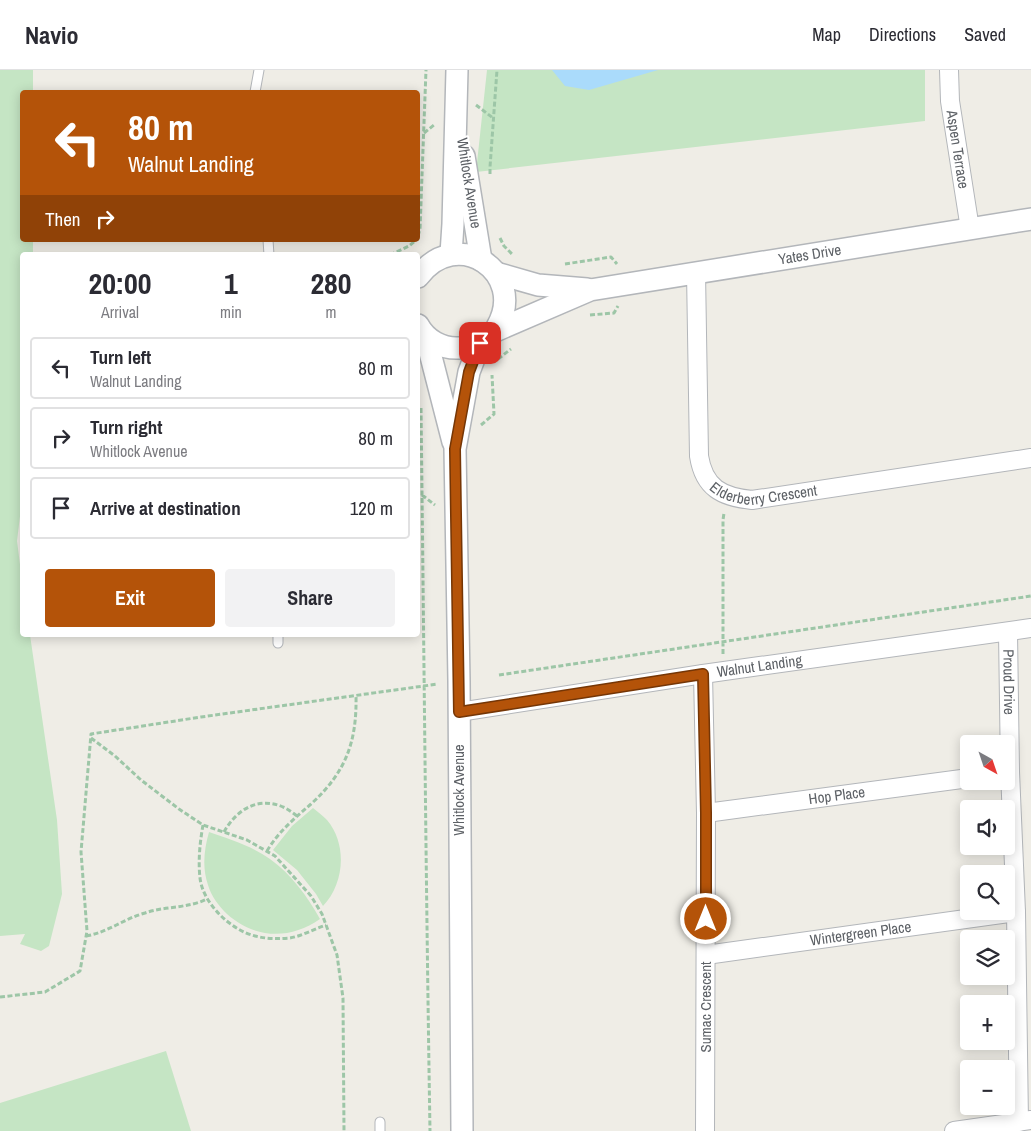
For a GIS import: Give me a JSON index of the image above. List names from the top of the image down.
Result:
{
  "streets": {
    "street": [
      "Aspen Terrace",
      "Whitlock Avenue",
      "Yates Drive",
      "Elderberry Crescent",
      "Walnut Landing",
      "Proud Drive",
      "Hop Place",
      "Wintergreen Place",
      "Sumac Crescent"
    ]
  },
  "crossings": [
    ["Aspen Terrace", "Yates Drive"],
    ["Whitlock Avenue", "Yates Drive"],
    ["Whitlock Avenue", "Walnut Landing"],
    ["Yates Drive", "Elderberry Crescent"],
    ["Walnut Landing", "Proud Drive"],
    ["Walnut Landing", "Sumac Crescent"],
    ["Proud Drive", "Wintergreen Place"],
    ["Hop Place", "Sumac Crescent"],
    ["Wintergreen Place", "Sumac Crescent"]
  ],
  "north": "bottom right",
  "page": {
    "header": "Navio",
    "nav": ["Map", "Directions", "Saved"],
    "turn": ["80 m", "Walnut Landing"],
    "then": "Then",
    "eta": [
      "20:00",
      "Arrival",
      "1",
      "min",
      "280",
      "m"
    ],
    "list": [
      {
        "name": "Turn left",
        "note": "Walnut Landing",
        "value": "80 m"
      },
      {
        "name": "Turn right",
        "note": "Whitlock Avenue",
        "value": "80 m"
      },
      {
        "name": "Arrive at destination",
        "value": "120 m"
      }
    ],
    "buttons": ["Exit", "Share"],
    "map_buttons": ["+", "−"]
  }
}
